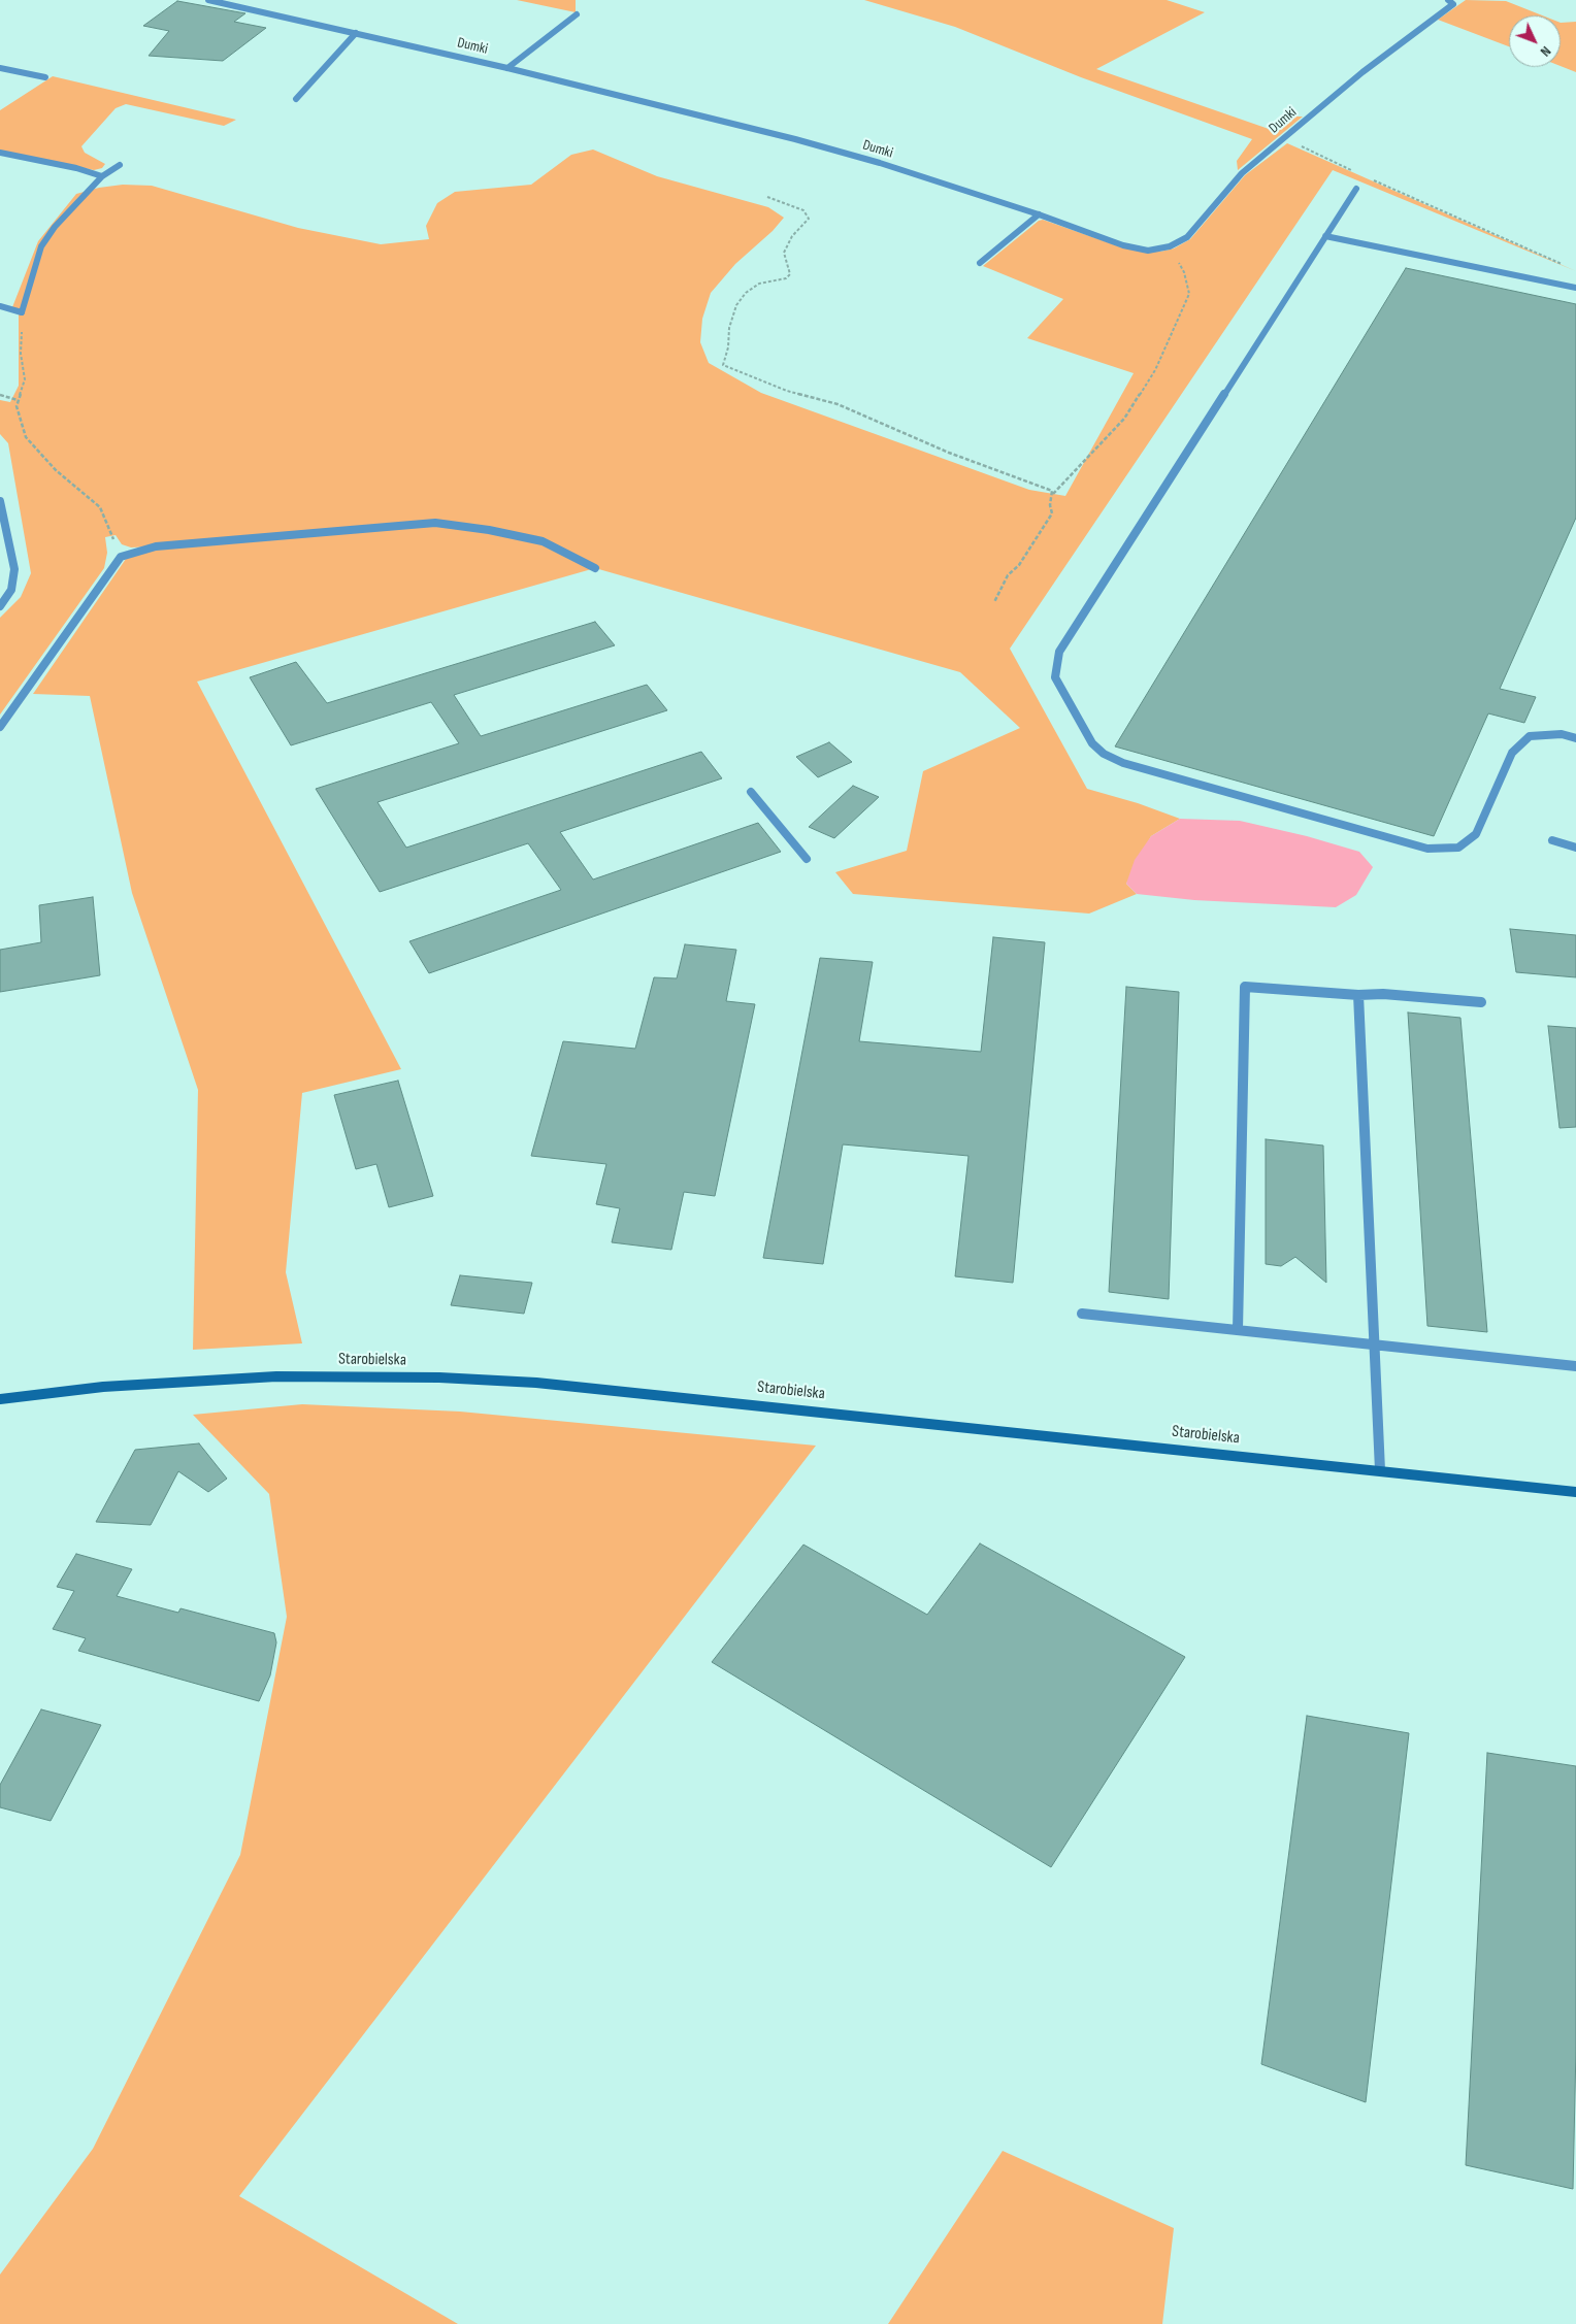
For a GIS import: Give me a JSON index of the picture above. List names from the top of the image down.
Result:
{
  "streets": {
    "street": ["Dumki", "Starobielska"]
  },
  "north": "bottom right"
}
